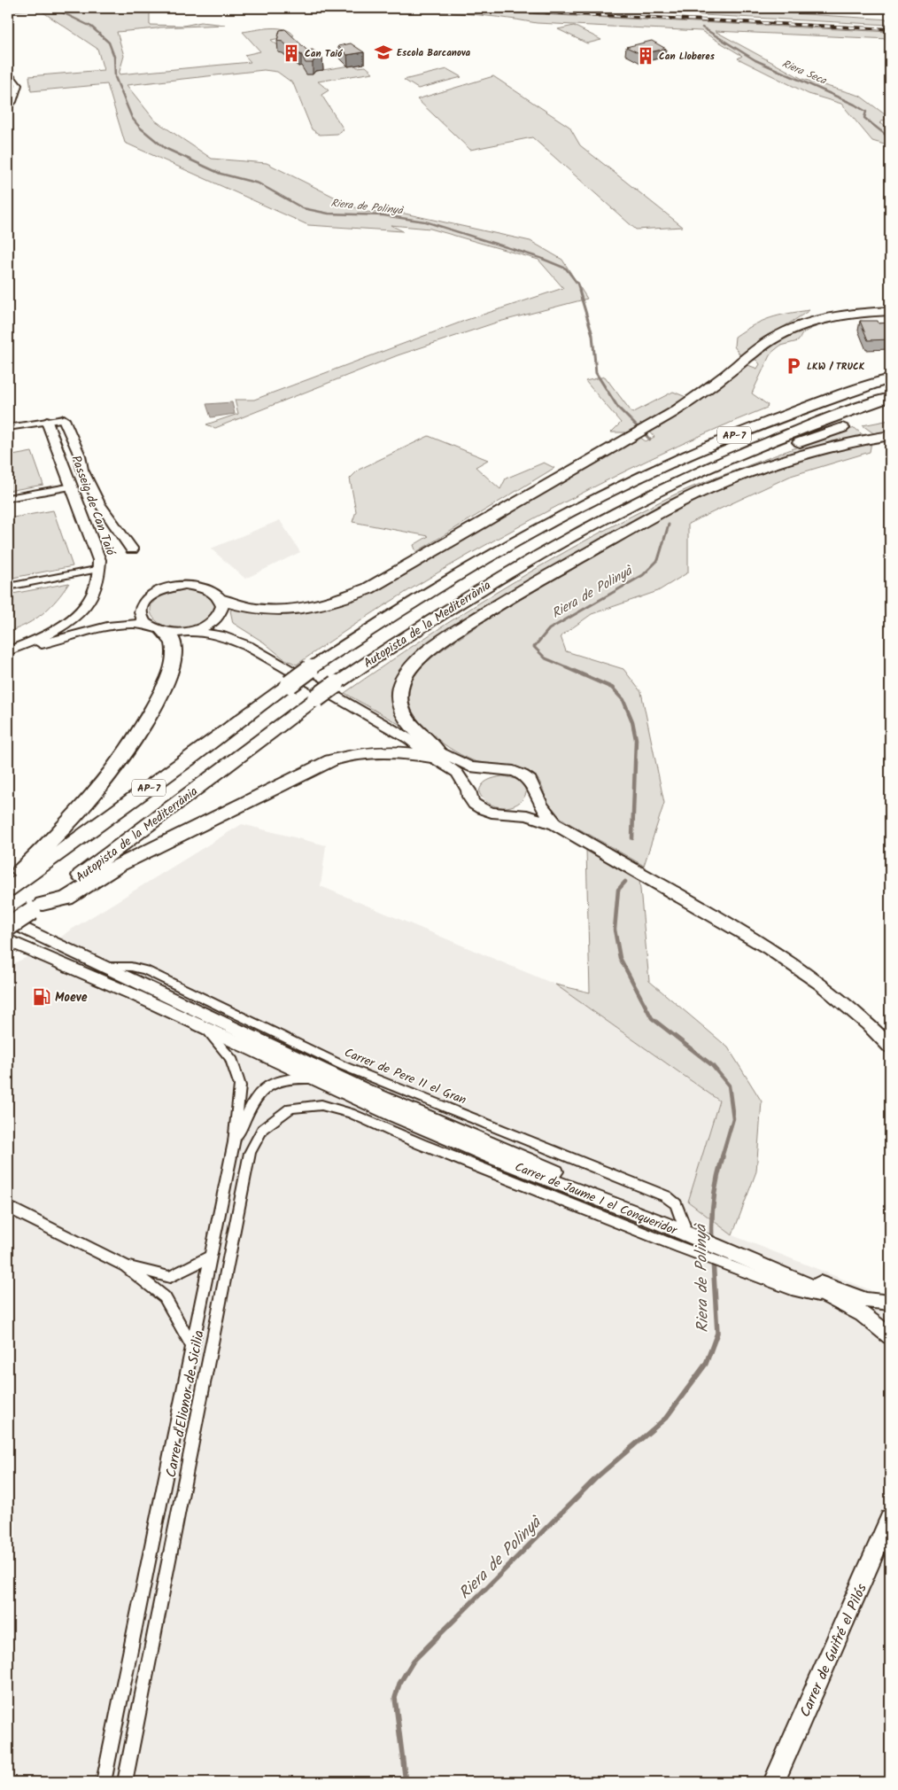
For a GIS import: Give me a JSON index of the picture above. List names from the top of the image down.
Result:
{
  "streets": {
    "highway": ["AP-7", "Autopista de la Mediterrània"],
    "main road": ["Passeig de Can Taió", "Carrer de Guifré el Pilós"],
    "street": ["Carrer de Jaume I el Conqueridor", "Carrer d'Elionor de Sicilia"]
  },
  "crossings": [
    ["Carrer de Jaume I el Conqueridor", "Carrer d'Elionor de Sicilia"]
  ],
  "water": ["Riera Seca", "Riera de Polinyà"],
  "places": {
    "school or university": ["Escola Barcanova"],
    "building": ["Can Taió", "Can Lloberes"],
    "parking": ["LKW / TRUCK"],
    "fuel station": ["Moeve"]
  }
}
